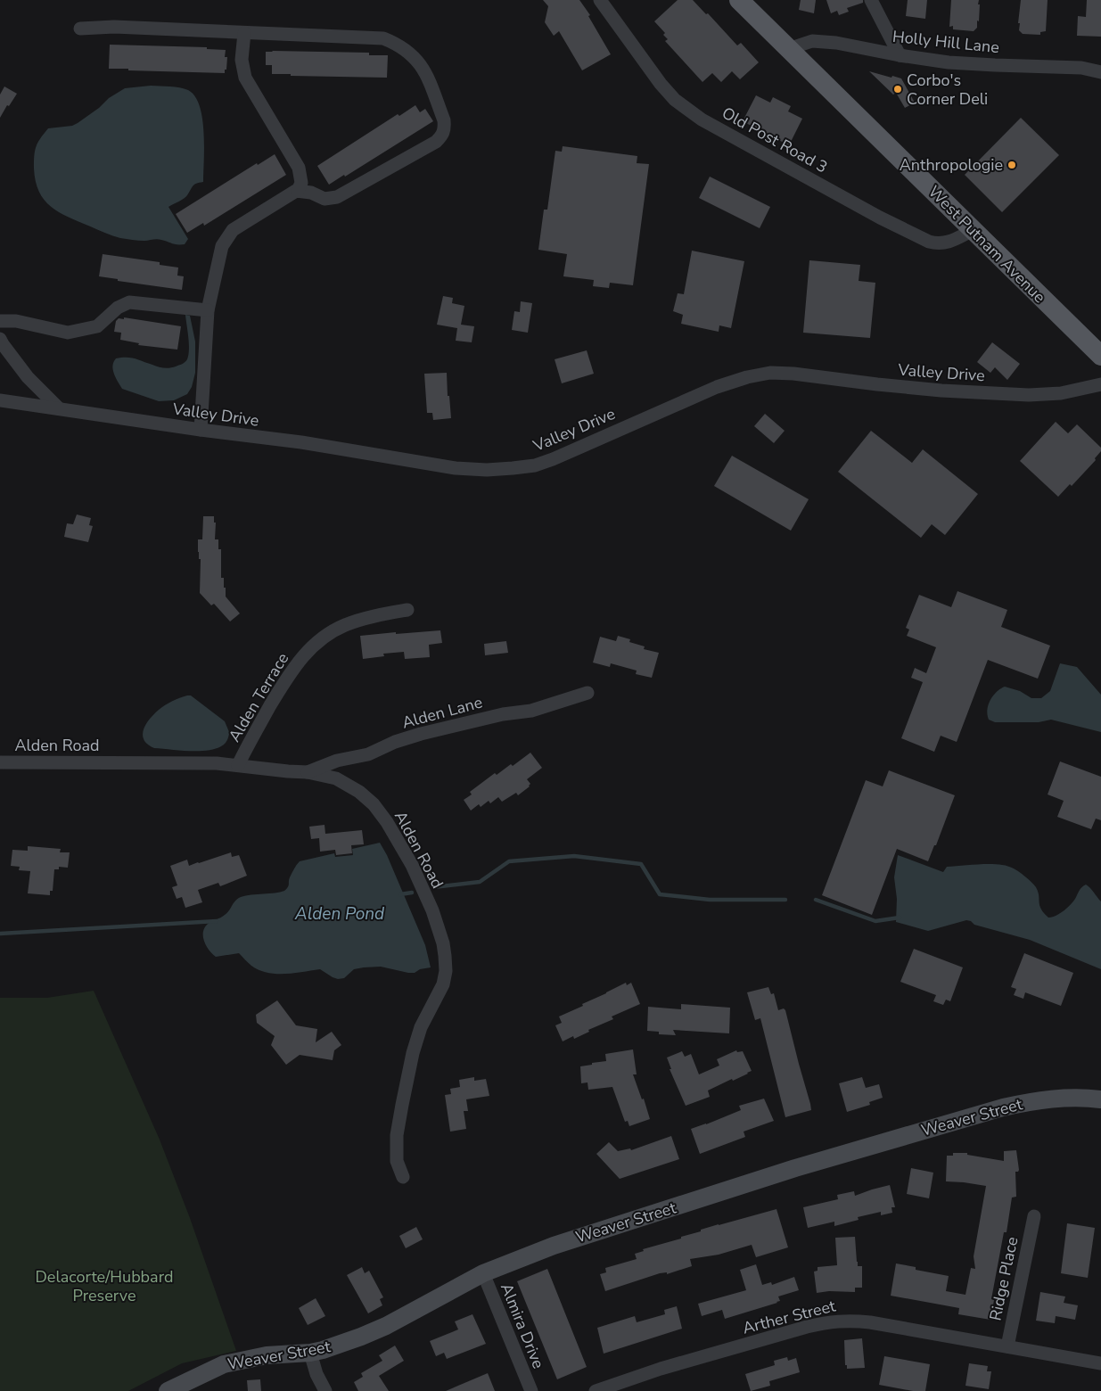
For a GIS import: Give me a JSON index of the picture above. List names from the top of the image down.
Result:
{
  "streets": {
    "main road": ["West Putnam Avenue"],
    "street": [
      "Holly Hill Lane",
      "Old Post Road 3",
      "Valley Drive",
      "Alden Terrace",
      "Alden Lane",
      "Alden Road",
      "Weaver Street",
      "Ridge Place",
      "Arther Street",
      "Almira Drive"
    ]
  },
  "crossings": [
    ["Holly Hill Lane", "West Putnam Avenue"],
    ["Old Post Road 3", "West Putnam Avenue"],
    ["Alden Terrace", "Alden Road"],
    ["Alden Lane", "Alden Road"],
    ["Weaver Street", "Almira Drive"],
    ["Ridge Place", "Arther Street"]
  ],
  "water": ["Alden Pond"],
  "parks": ["Delacorte/Hubbard Preserve"],
  "places": ["Corbo's Corner Deli", "Anthropologie"]
}
